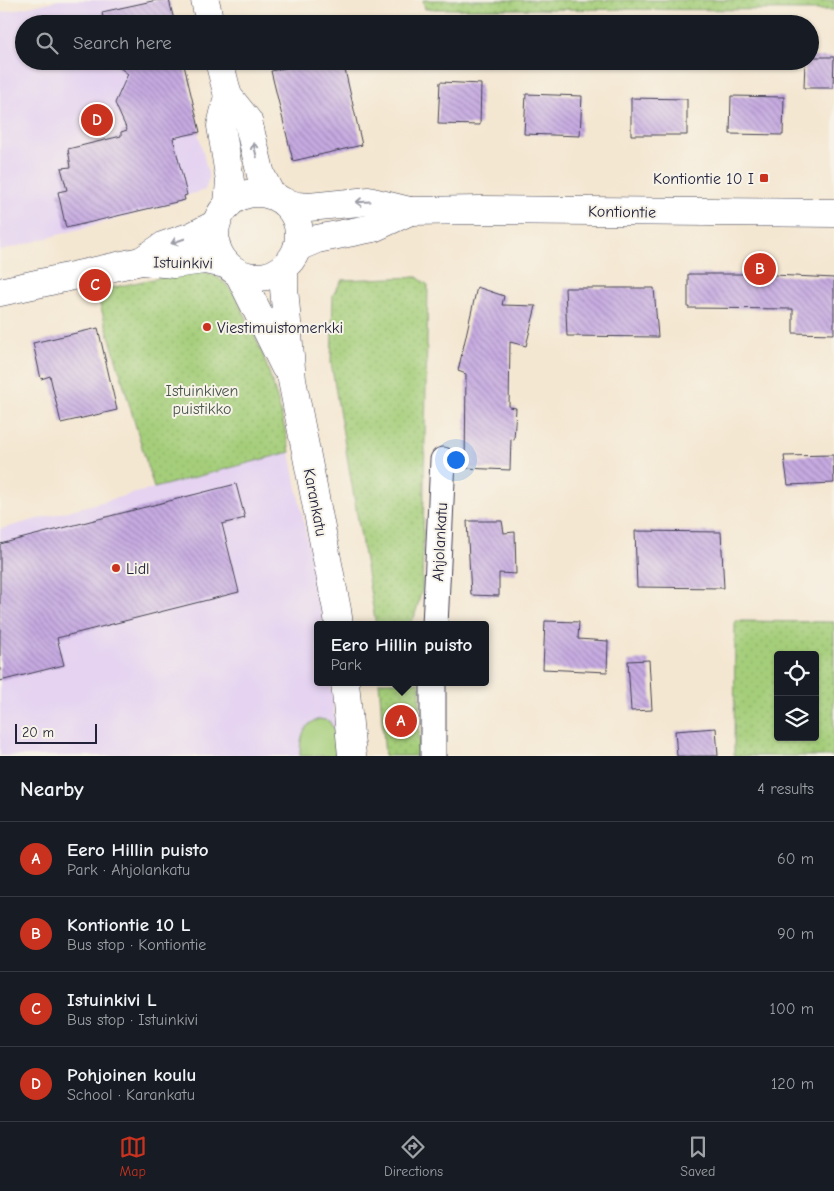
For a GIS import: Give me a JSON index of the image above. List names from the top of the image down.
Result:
{
  "streets": {
    "street": [
      "Kontiontie",
      "Istuinkivi",
      "Karankatu",
      "Ahjolankatu"
    ]
  },
  "crossings": [
    ["Kontiontie", "Istuinkivi"],
    ["Kontiontie", "Karankatu"],
    ["Istuinkivi", "Karankatu"]
  ],
  "parks": ["Istuinkiven puistikko"],
  "places": {
    "transit": ["Kontiontie 10 I"],
    "other": ["Viestimuistomerkki", "Lidl"]
  },
  "scale_bar": "20 m",
  "page": {
    "search": "Search here",
    "pins": [
      "D",
      "B",
      "C",
      "A"
    ],
    "popup": ["Eero Hillin puisto", "Park"],
    "scale": "20 m",
    "heading": ["Nearby", "4 results"],
    "list": [
      {
        "mark": "A",
        "name": "Eero Hillin puisto",
        "note": "Park · Ahjolankatu",
        "value": "60 m"
      },
      {
        "mark": "B",
        "name": "Kontiontie 10 L",
        "note": "Bus stop · Kontiontie",
        "value": "90 m"
      },
      {
        "mark": "C",
        "name": "Istuinkivi L",
        "note": "Bus stop · Istuinkivi",
        "value": "100 m"
      },
      {
        "mark": "D",
        "name": "Pohjoinen koulu",
        "note": "School · Karankatu",
        "value": "120 m"
      }
    ],
    "nav": ["Map", "Directions", "Saved"]
  }
}
